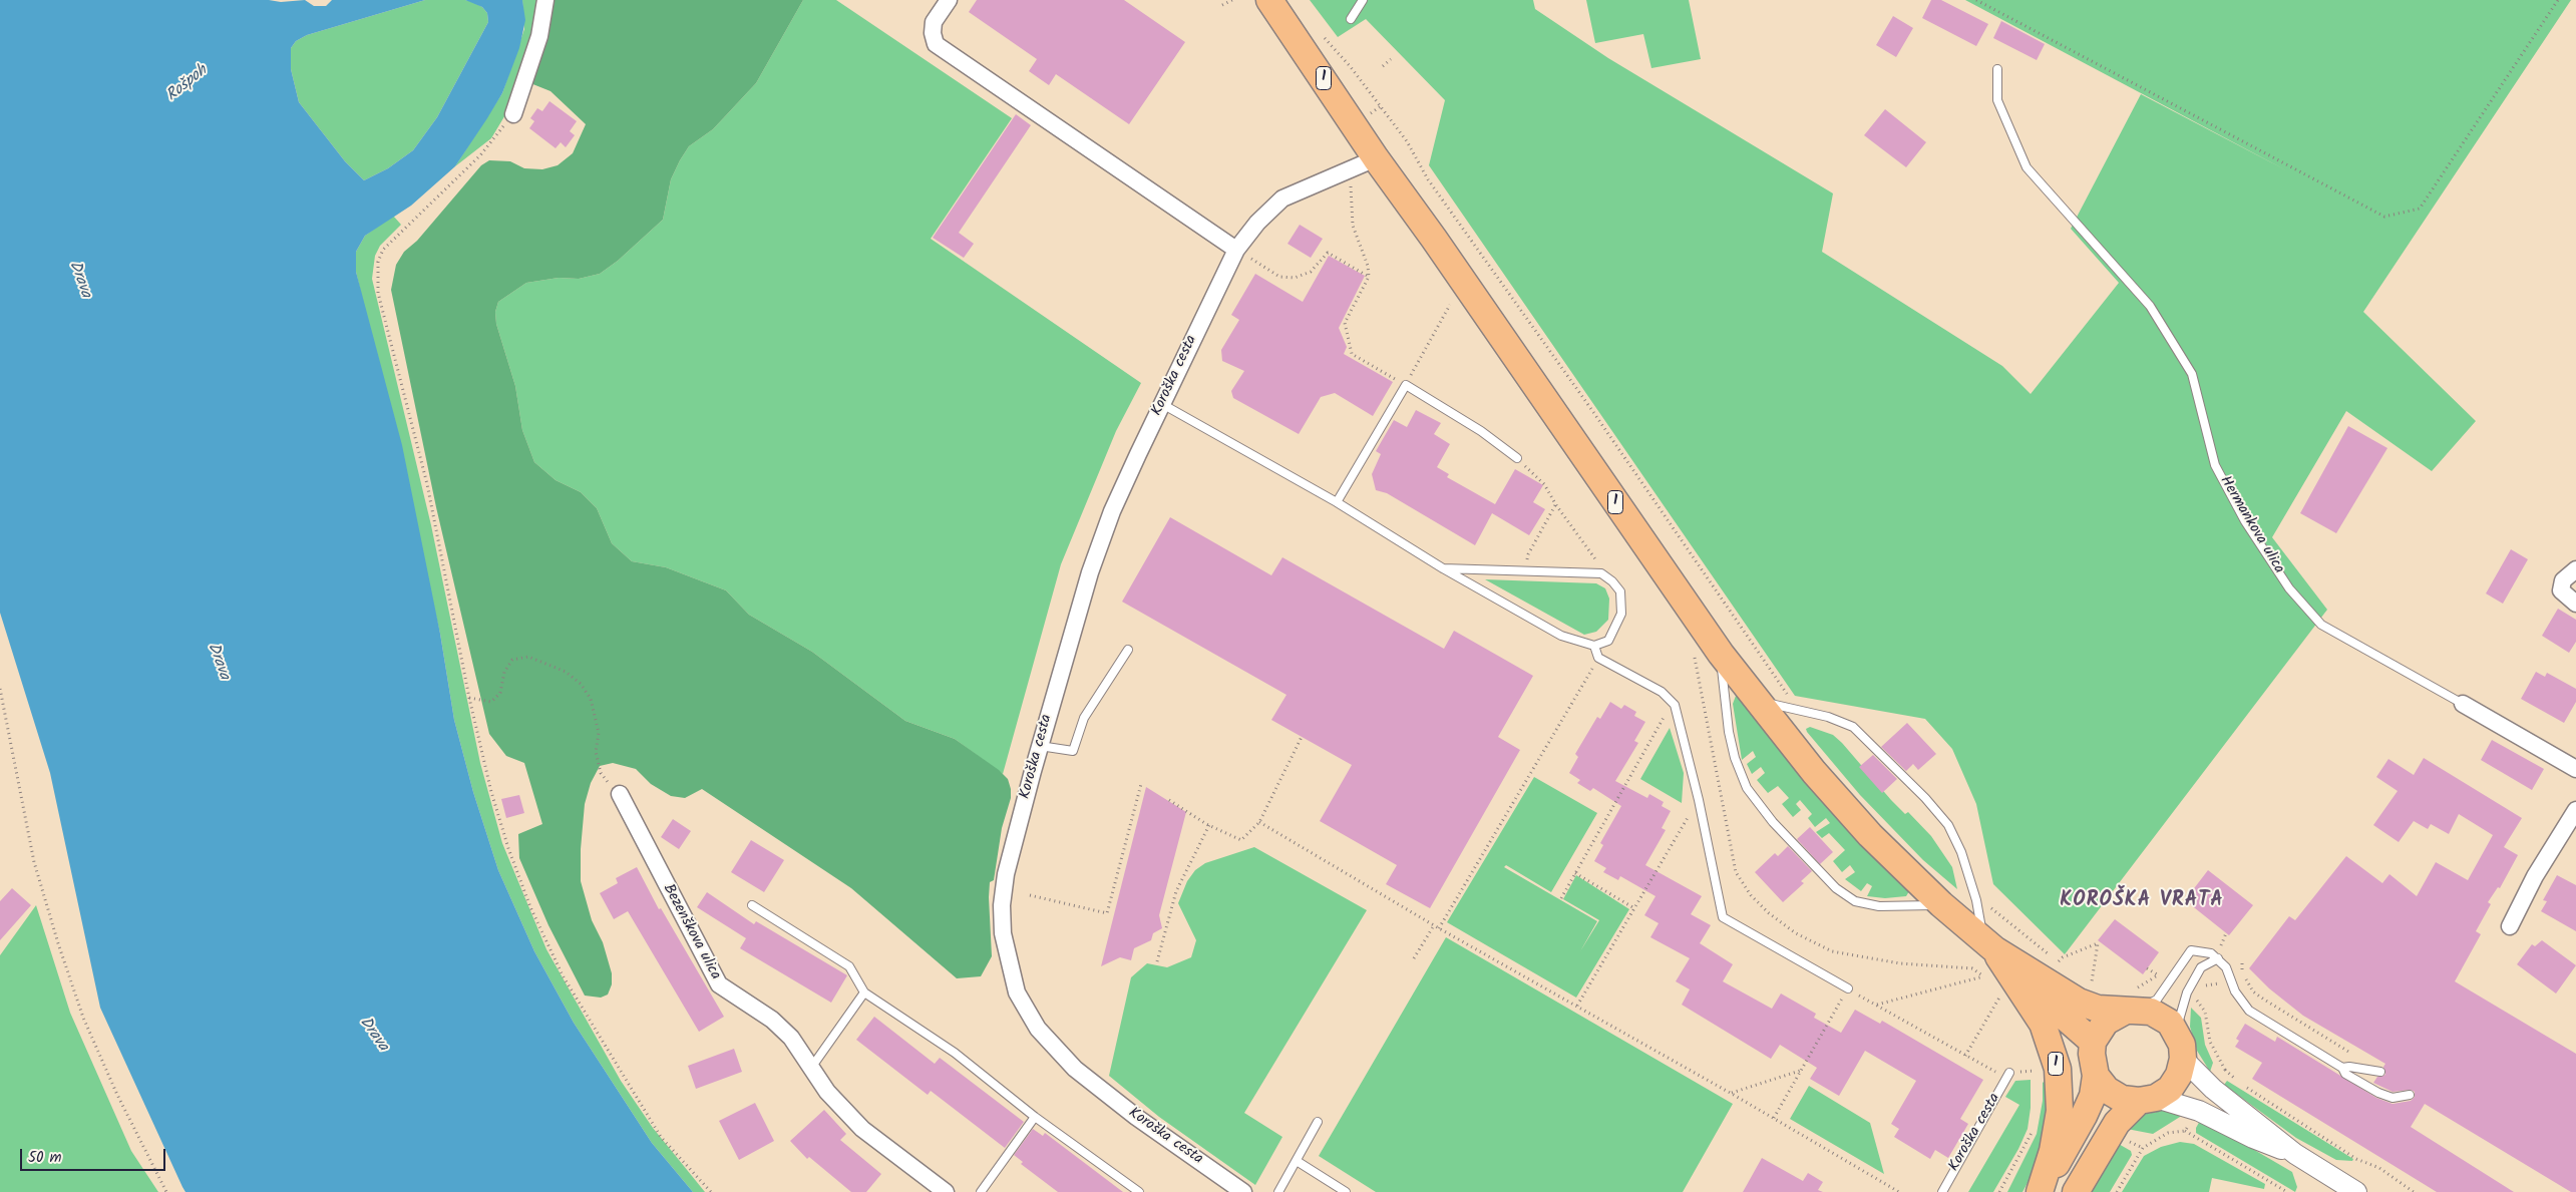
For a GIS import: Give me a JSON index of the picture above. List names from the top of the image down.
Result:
{
  "streets": {
    "main road": ["1"],
    "street": ["Koroška cesta", "Hermankova ulica", "Bezenškova ulica"]
  },
  "crossings": [
    ["1", "Koroška cesta"]
  ],
  "districts": ["KOROŠKA VRATA"],
  "water": ["Rošpoh", "Drava"],
  "scale_bar": "50 m"
}
